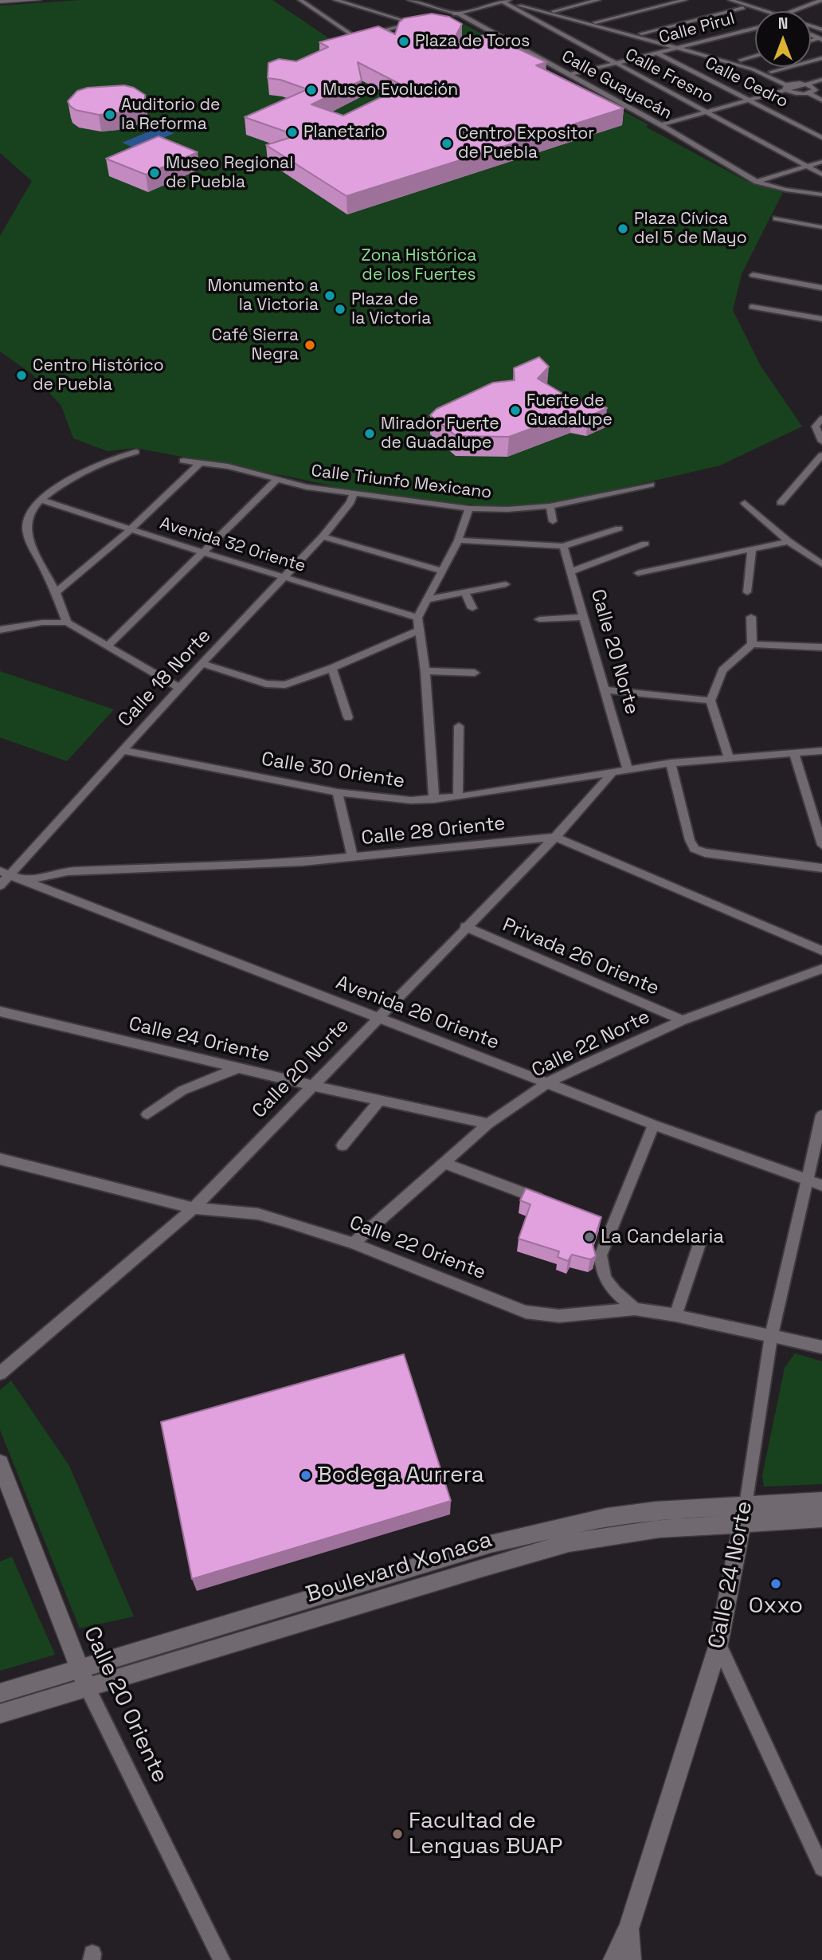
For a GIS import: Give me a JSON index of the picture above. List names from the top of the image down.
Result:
{
  "streets": {
    "main road": ["Boulevard Xonaca", "Calle 24 Norte", "Calle 20 Oriente"],
    "street": [
      "Calle Pirul",
      "Calle Fresno",
      "Calle Cedro",
      "Calle Guayacán",
      "Calle Triunfo Mexicano",
      "Avenida 32 Oriente",
      "Calle 20 Norte",
      "Calle 18 Norte",
      "Calle 30 Oriente",
      "Calle 28 Oriente",
      "Privada 26 Oriente",
      "Avenida 26 Oriente",
      "Calle 24 Oriente",
      "Calle 22 Norte",
      "Calle 22 Oriente"
    ]
  },
  "crossings": [
    ["Calle Pirul", "Calle Fresno"],
    ["Calle Pirul", "Calle Cedro"],
    ["Calle Pirul", "Calle Guayacán"],
    ["Calle Triunfo Mexicano", "Calle 18 Norte"],
    ["Avenida 32 Oriente", "Calle 18 Norte"],
    ["Calle 20 Norte", "Calle 30 Oriente"],
    ["Calle 20 Norte", "Calle 28 Oriente"],
    ["Calle 20 Norte", "Privada 26 Oriente"],
    ["Calle 20 Norte", "Avenida 26 Oriente"],
    ["Calle 20 Norte", "Calle 24 Oriente"],
    ["Calle 20 Norte", "Calle 22 Oriente"],
    ["Calle 18 Norte", "Calle 30 Oriente"],
    ["Calle 18 Norte", "Avenida 26 Oriente"],
    ["Calle 28 Oriente", "Avenida 26 Oriente"],
    ["Privada 26 Oriente", "Calle 22 Norte"],
    ["Avenida 26 Oriente", "Calle 22 Norte"],
    ["Avenida 26 Oriente", "Calle 24 Norte"],
    ["Calle 24 Oriente", "Calle 22 Norte"],
    ["Calle 22 Norte", "Calle 22 Oriente"],
    ["Calle 22 Oriente", "Calle 24 Norte"],
    ["Boulevard Xonaca", "Calle 24 Norte"],
    ["Boulevard Xonaca", "Calle 20 Oriente"]
  ],
  "parks": ["Zona Histórica de los Fuertes"],
  "places": [
    "Plaza de Toros",
    "Museo Evolución",
    "Auditorio de la Reforma",
    "Planetario",
    "Centro Expositor de Puebla",
    "Museo Regional de Puebla",
    "Plaza Cívica del 5 de Mayo",
    "Monumento a la Victoria",
    "Plaza de la Victoria",
    "Café Sierra Negra",
    "Centro Histórico de Puebla",
    "Fuerte de Guadalupe",
    "Mirador Fuerte de Guadalupe",
    "La Candelaria",
    "Bodega Aurrera",
    "Oxxo",
    "Facultad de Lenguas BUAP"
  ],
  "north": "top"
}
